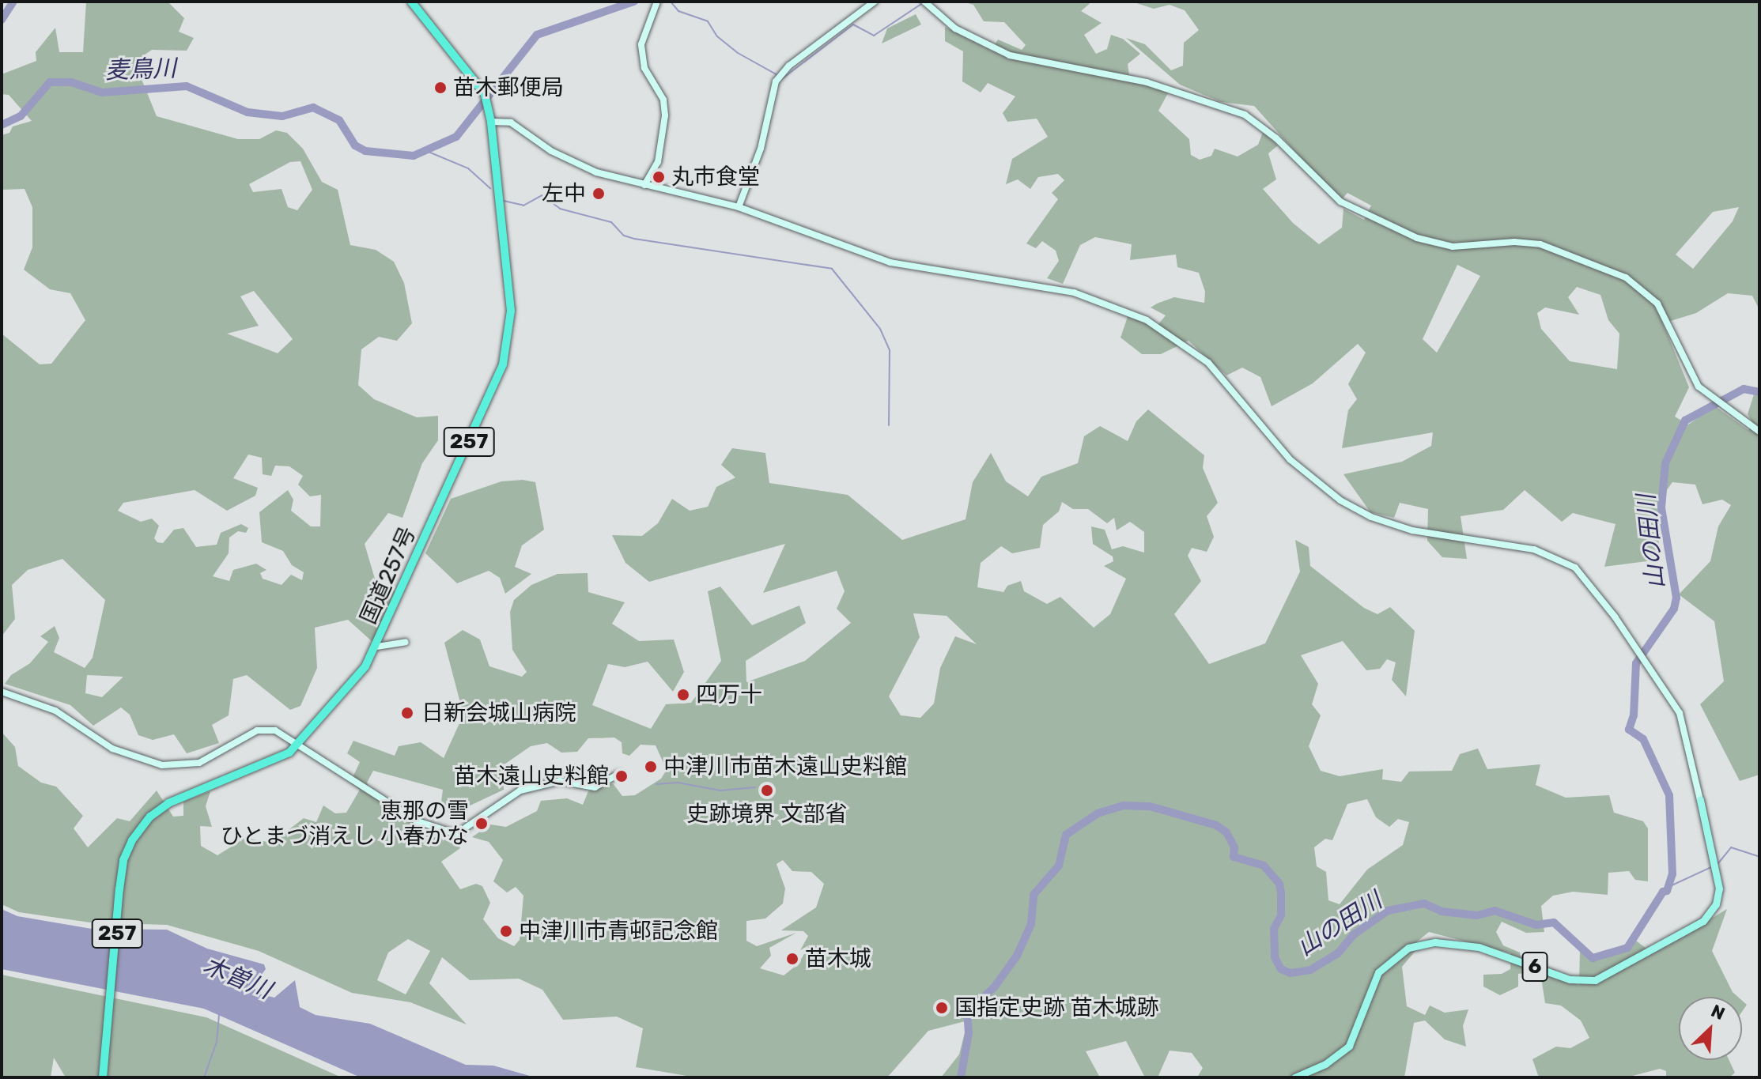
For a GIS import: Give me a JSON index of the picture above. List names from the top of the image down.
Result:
{
  "streets": {
    "highway": ["257", "国道257号"],
    "main road": ["6"]
  },
  "water": ["麦鳥川", "山の田川", "木曽川"],
  "places": [
    "苗木郵便局",
    "丸市食堂",
    "左中",
    "四万十",
    "日新会城山病院",
    "中津川市苗木遠山史料館",
    "苗木遠山史料館",
    "史跡境界 文部省",
    "恵那の雪 ひとまづ消えし 小春かな",
    "中津川市青邨記念館",
    "苗木城",
    "国指定史跡 苗木城跡"
  ],
  "north": "top right"
}
